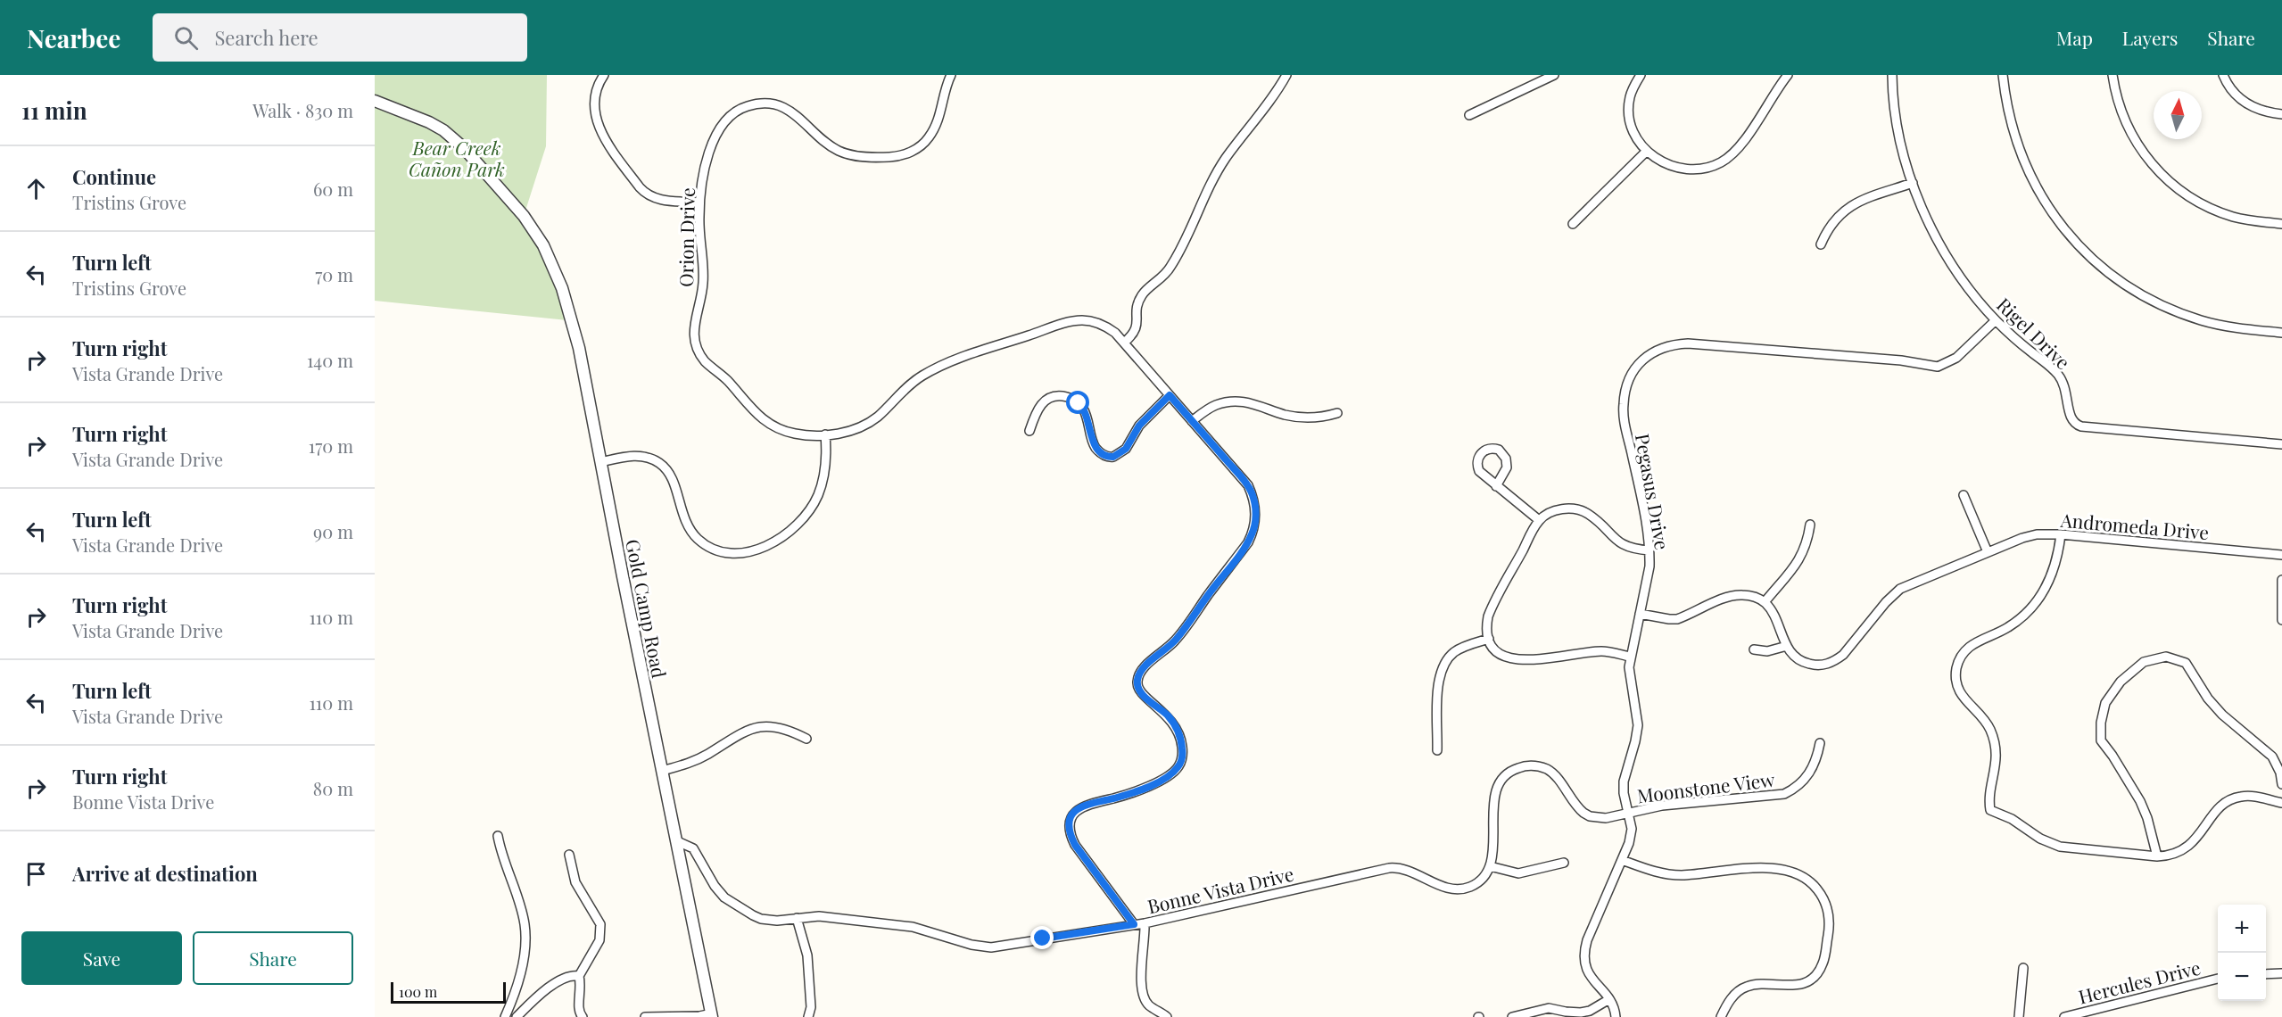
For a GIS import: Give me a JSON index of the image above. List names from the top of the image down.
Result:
{
  "streets": {
    "street": [
      "Orion Drive",
      "Rigel Drive",
      "Pegasus Drive",
      "Andromeda Drive",
      "Gold Camp Road",
      "Moonstone View",
      "Bonne Vista Drive",
      "Hercules Drive"
    ]
  },
  "crossings": [
    ["Orion Drive", "Bonne Vista Drive"],
    ["Rigel Drive", "Pegasus Drive"],
    ["Pegasus Drive", "Moonstone View"],
    ["Gold Camp Road", "Bonne Vista Drive"]
  ],
  "parks": ["Bear Creek Cañon Park"],
  "scale_bar": "100 m",
  "north": "top",
  "page": {
    "header": "Nearbee",
    "search": "Search here",
    "nav": ["Map", "Layers", "Share"],
    "heading": ["11 min", "Walk · 830 m"],
    "list": [
      ["Continue", "Tristins Grove", "60 m"],
      ["Turn left", "Tristins Grove", "70 m"],
      ["Turn right", "Vista Grande Drive", "140 m"],
      ["Turn right", "Vista Grande Drive", "170 m"],
      ["Turn left", "Vista Grande Drive", "90 m"],
      ["Turn right", "Vista Grande Drive", "110 m"],
      ["Turn left", "Vista Grande Drive", "110 m"],
      ["Turn right", "Bonne Vista Drive", "80 m"],
      "Arrive at destination"
    ],
    "map_buttons": ["+", "−"],
    "buttons": ["Save", "Share"],
    "scale": "100 m"
  }
}
